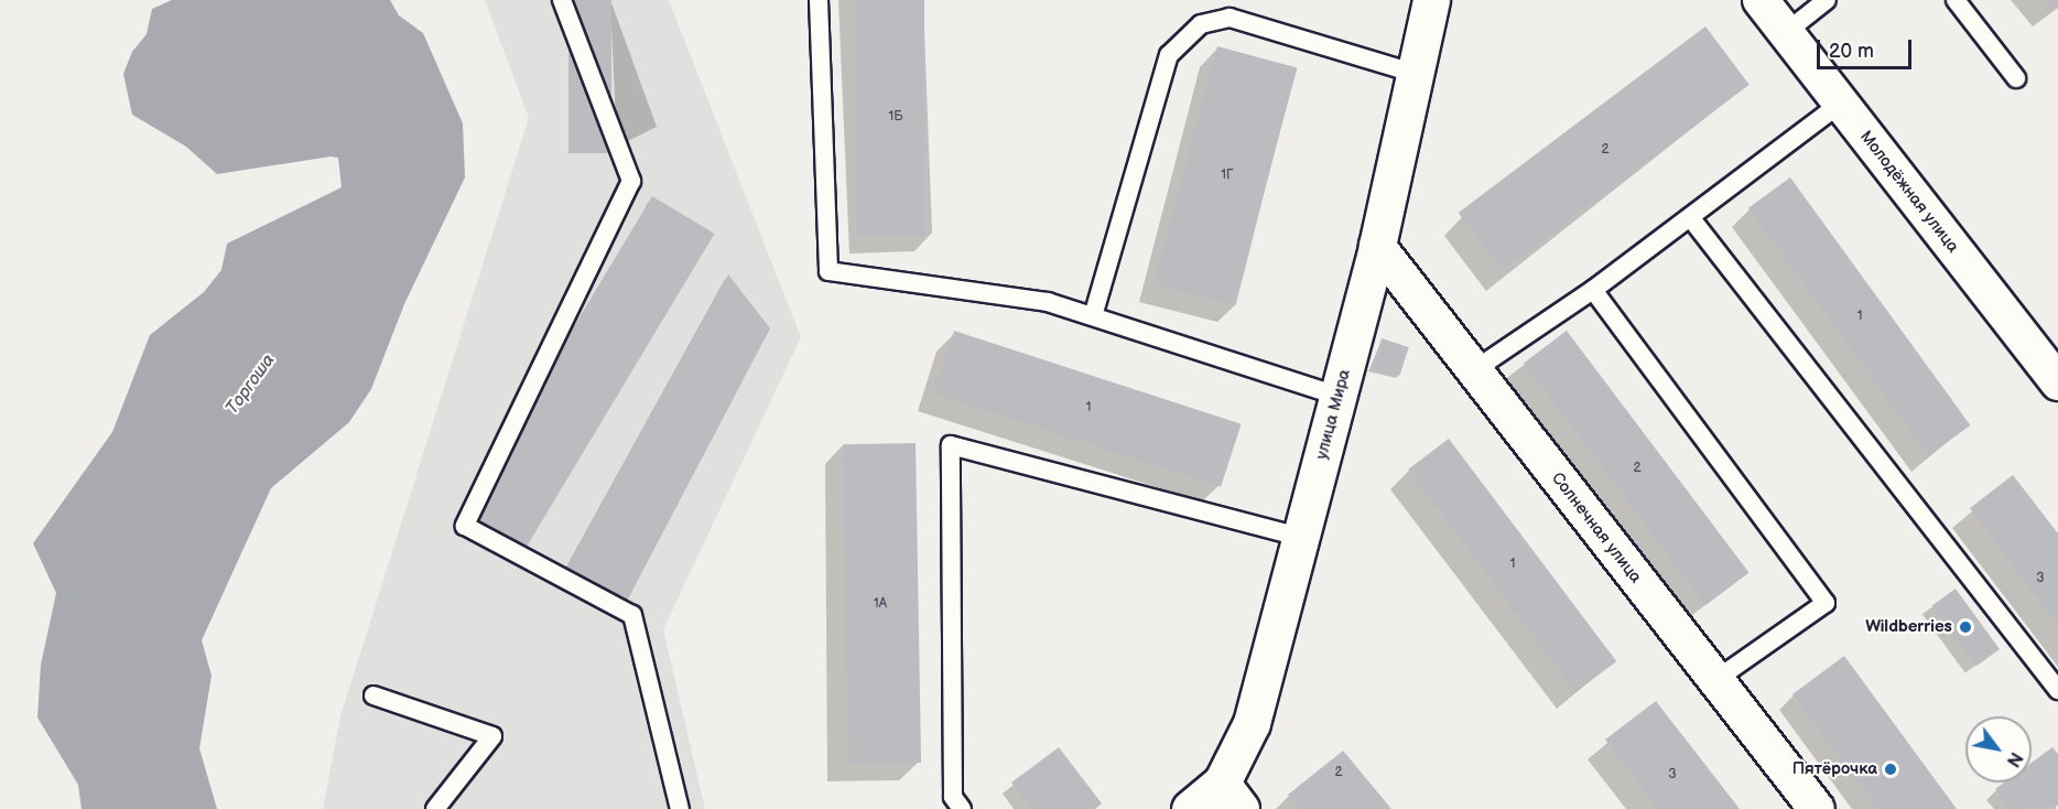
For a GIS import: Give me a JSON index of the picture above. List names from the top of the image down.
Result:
{
  "streets": {
    "street": ["Молодёжная улица", "улица Мира", "Солнечная улица"]
  },
  "crossings": [
    ["улица Мира", "Солнечная улица"]
  ],
  "water": ["Торгоша"],
  "places": ["Wildberries", "Пятёрочка"],
  "house_numbers": [
    "1Б",
    "2",
    "1Г",
    "1",
    "1",
    "2",
    "1",
    "3",
    "1А",
    "2",
    "3"
  ],
  "scale_bar": "20 m",
  "north": "bottom right"
}
